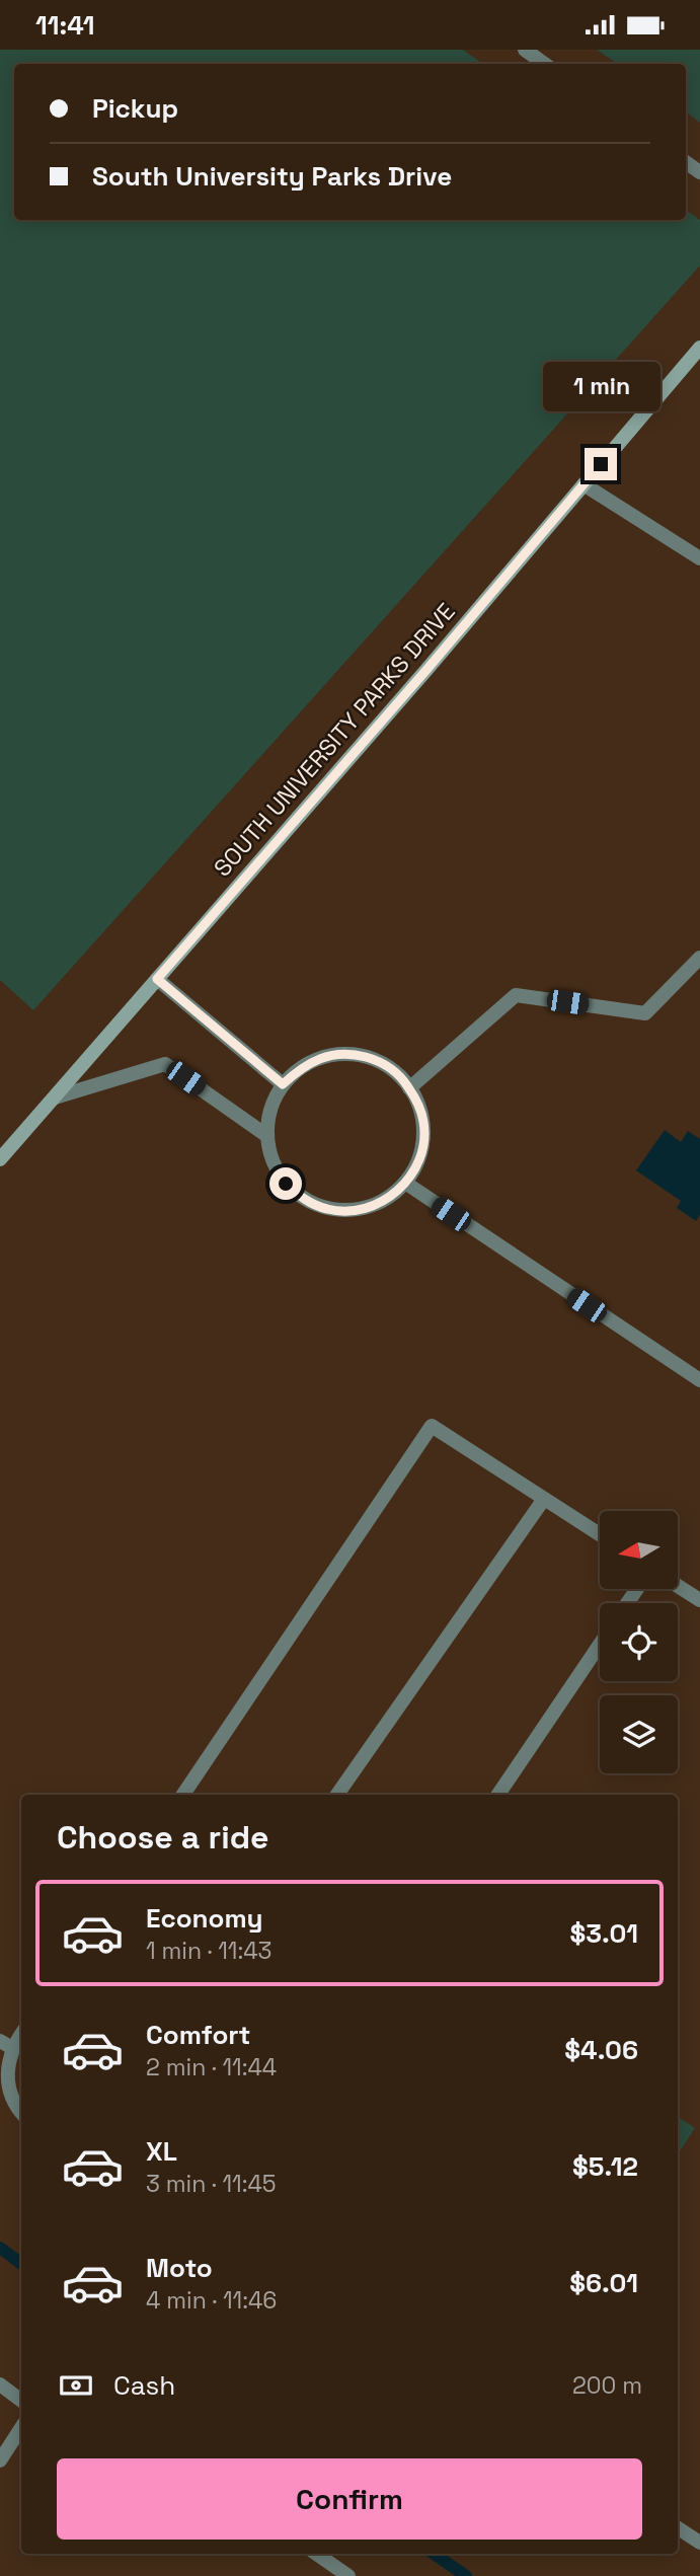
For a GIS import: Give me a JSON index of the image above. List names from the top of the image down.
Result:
{
  "streets": {
    "main road": ["SOUTH UNIVERSITY PARKS DRIVE"]
  },
  "north": "left",
  "page": {
    "status": "11:41",
    "banner": ["Pickup", "South University Parks Drive"],
    "bubble": "1 min",
    "heading": "Choose a ride",
    "list": [
      {
        "name": "Economy",
        "note": "1 min · 11:43",
        "value": "$3.01"
      },
      {
        "name": "Comfort",
        "note": "2 min · 11:44",
        "value": "$4.06"
      },
      {
        "name": "XL",
        "note": "3 min · 11:45",
        "value": "$5.12"
      },
      {
        "name": "Moto",
        "note": "4 min · 11:46",
        "value": "$6.01"
      }
    ],
    "pay": ["Cash", "200 m"],
    "buttons": "Confirm"
  }
}
